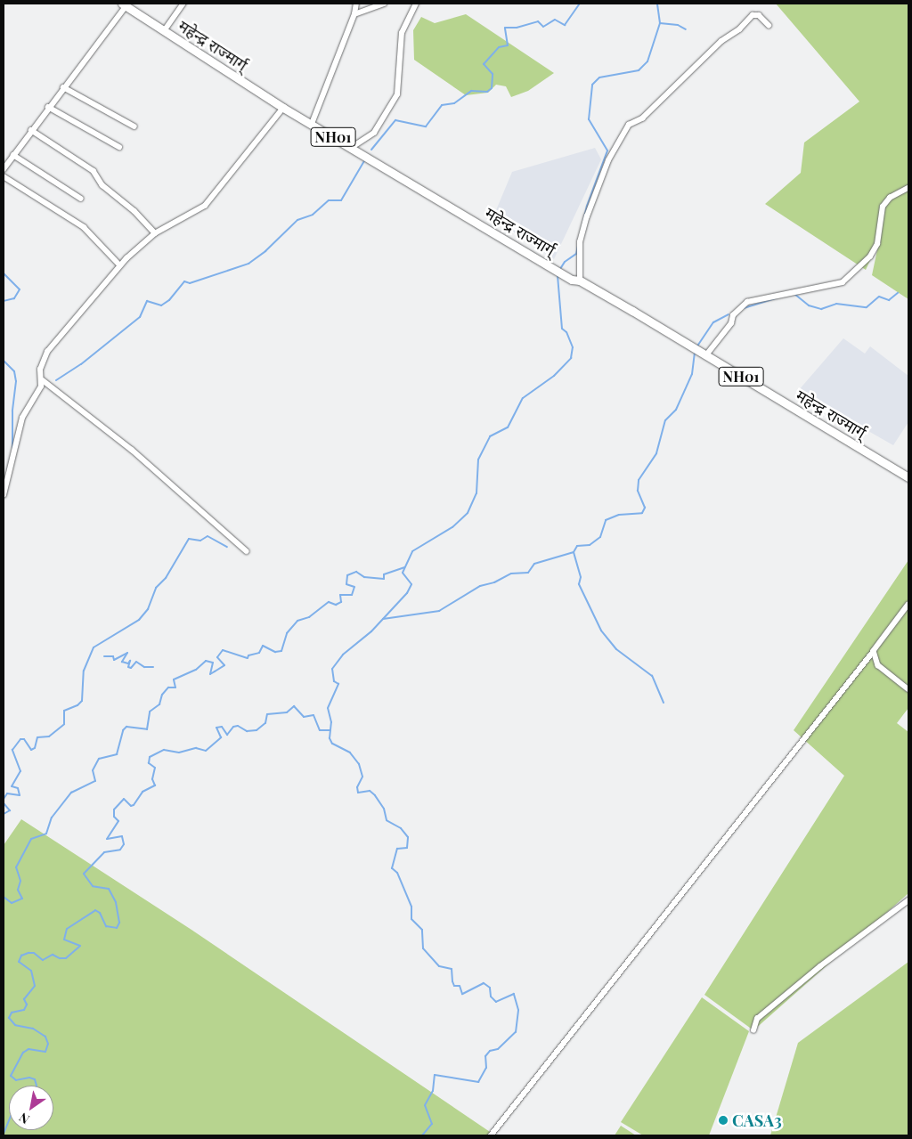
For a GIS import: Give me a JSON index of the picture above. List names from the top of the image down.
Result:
{
  "streets": {
    "highway": ["महेन्द्र राज्मार्ग्", "NH01"]
  },
  "places": ["CASA3"],
  "north": "bottom left"
}
